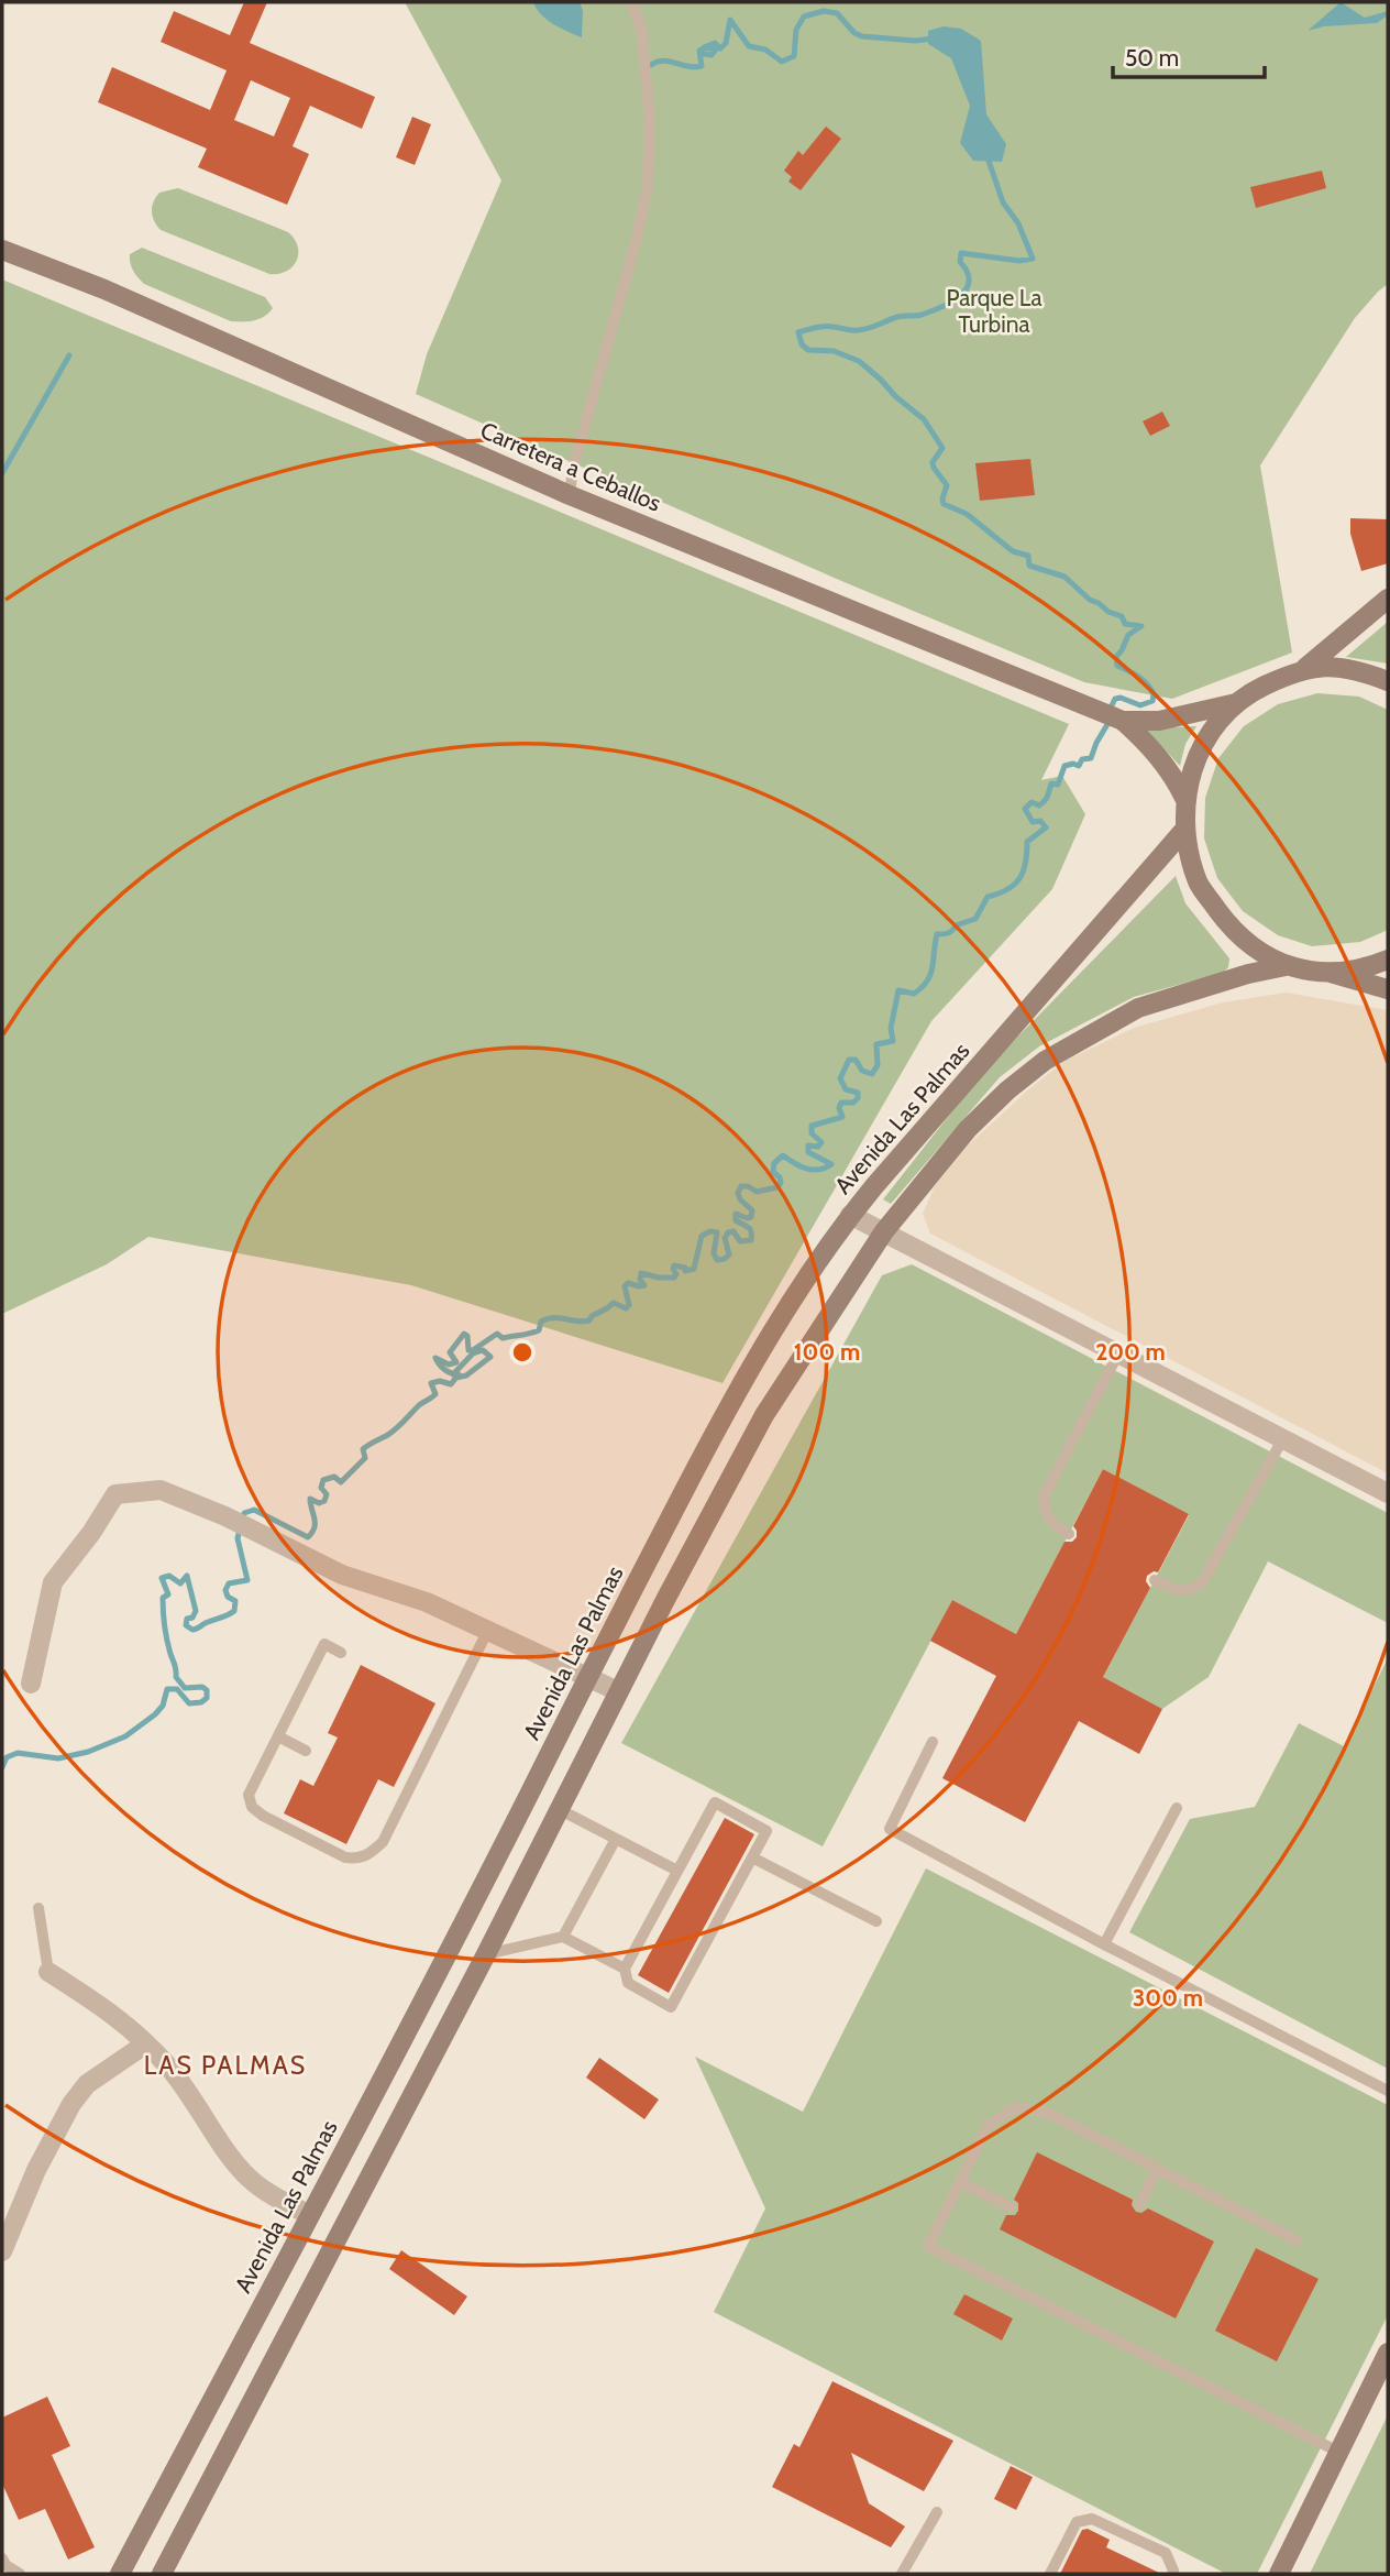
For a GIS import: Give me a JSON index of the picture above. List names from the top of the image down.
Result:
{
  "streets": {
    "street": ["Carretera a Ceballos", "Avenida Las Palmas"]
  },
  "districts": ["LAS PALMAS"],
  "parks": ["Parque La Turbina"],
  "scale_bar": "50 m",
  "rings": ["100 m", "200 m", "300 m"]
}
